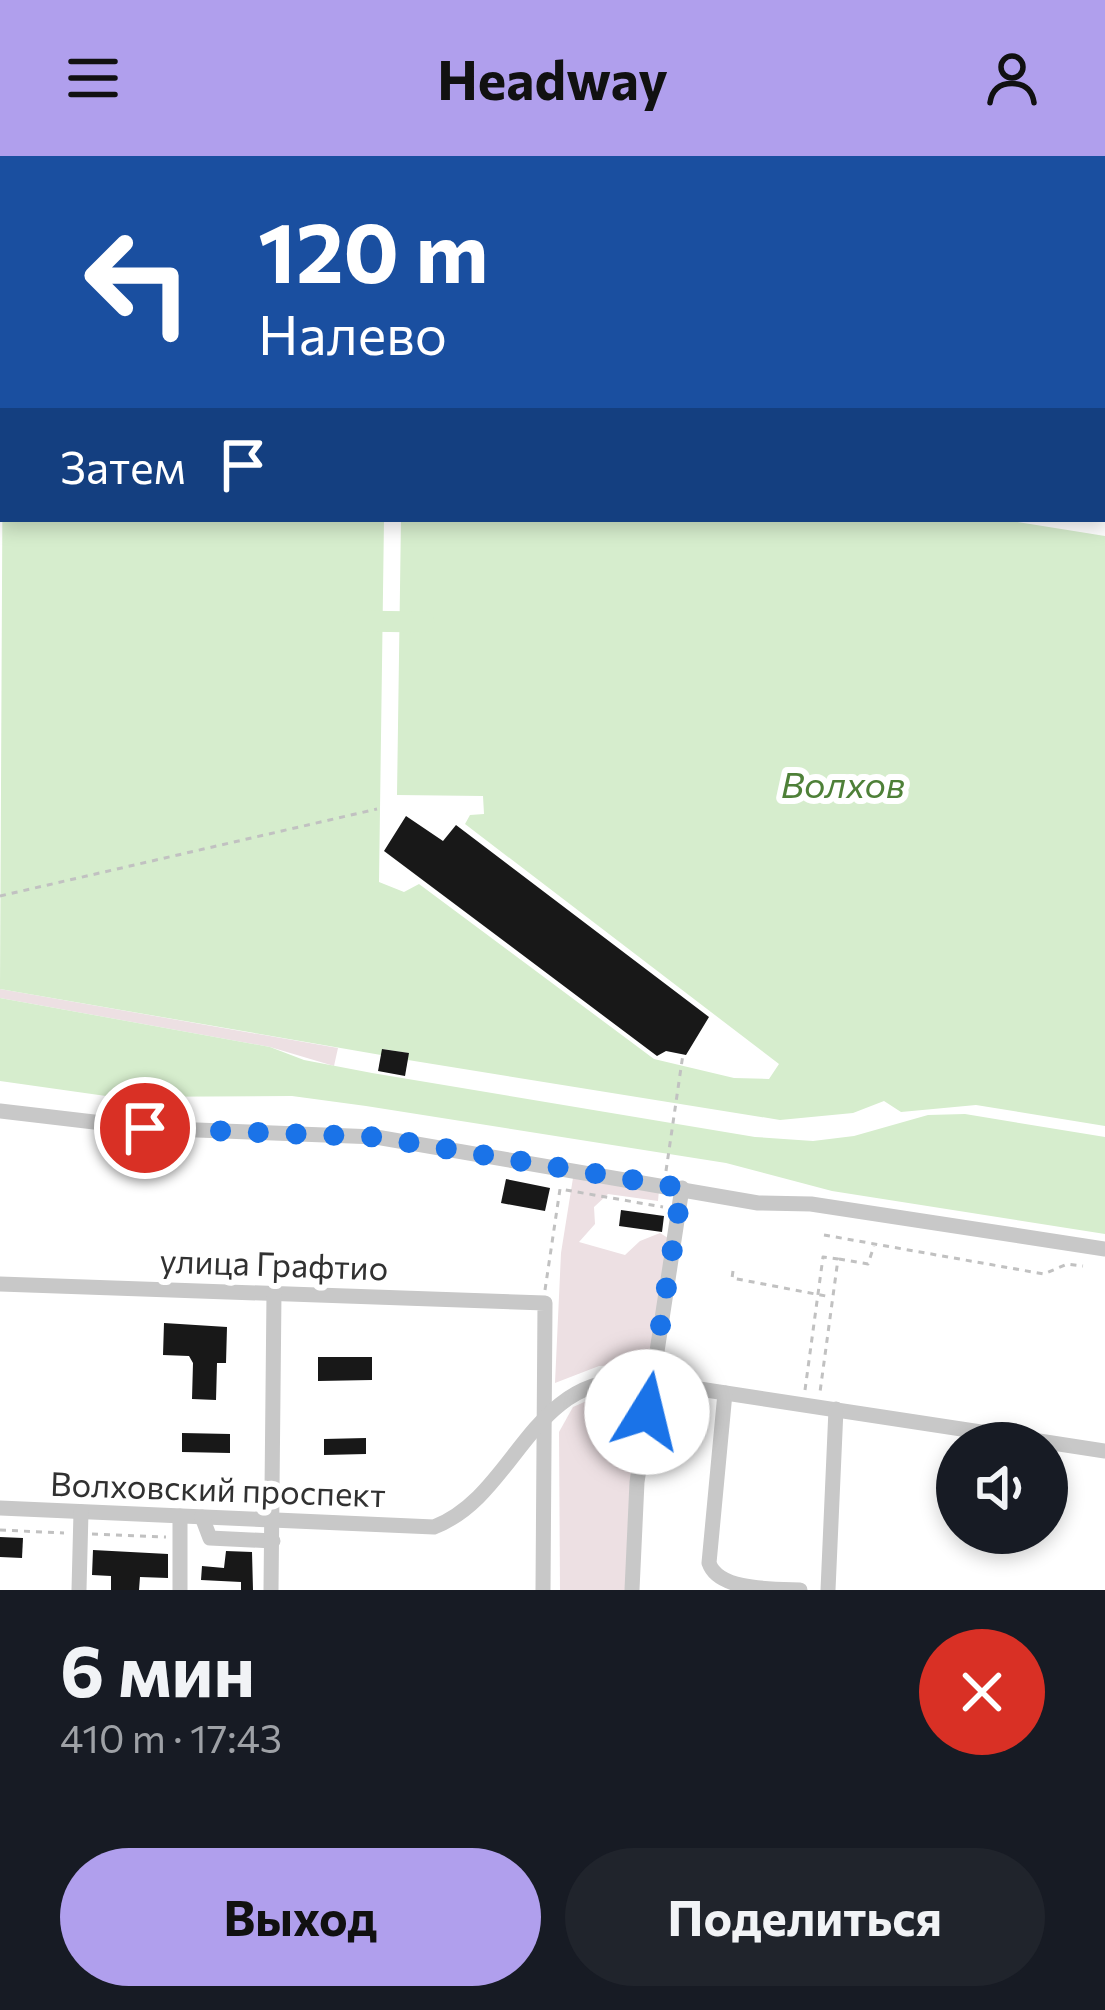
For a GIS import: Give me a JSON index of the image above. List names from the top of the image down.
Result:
{
  "streets": {
    "street": ["улица Графтио", "Волховский проспект"]
  },
  "water": ["Волхов"],
  "page": {
    "header": "Headway",
    "turn": ["120 m", "Налево"],
    "then": "Затем",
    "heading": ["6 мин", "410 m · 17:43"],
    "buttons": ["Выход", "Поделиться"]
  }
}
